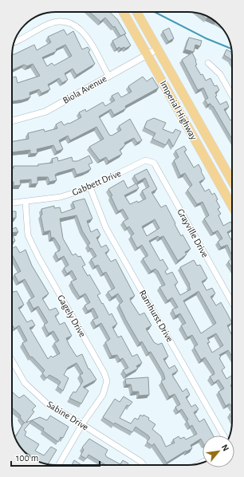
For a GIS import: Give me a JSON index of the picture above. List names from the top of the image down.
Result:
{
  "streets": {
    "main road": ["Imperial Highway"],
    "street": [
      "Biola Avenue",
      "Gabbett Drive",
      "Grayville Drive",
      "Gagely Drive",
      "Ramhurst Drive",
      "Sabine Drive"
    ]
  },
  "crossings": [
    ["Biola Avenue", "Imperial Highway"],
    ["Gabbett Drive", "Grayville Drive"],
    ["Gabbett Drive", "Gagely Drive"],
    ["Gabbett Drive", "Ramhurst Drive"],
    ["Gagely Drive", "Sabine Drive"]
  ],
  "scale_bar": "100 m",
  "north": "top right"
}
